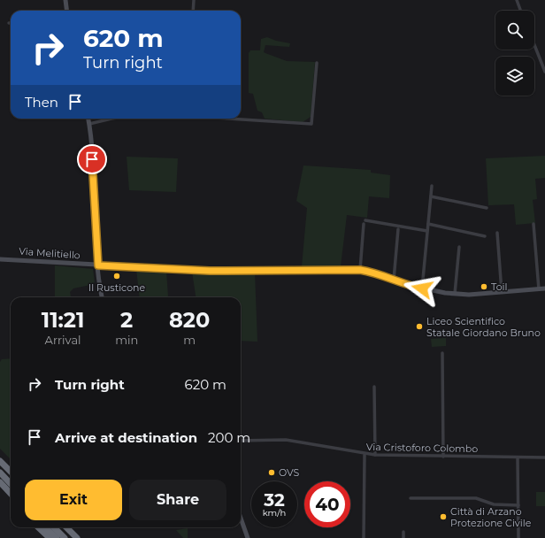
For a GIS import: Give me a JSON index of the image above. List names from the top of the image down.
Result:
{
  "streets": {
    "street": ["Via Melitiello", "Via Cristoforo Colombo"]
  },
  "places": [
    "Il Rusticone",
    "Toil",
    "Liceo Scientifico Statale Giordano Bruno",
    "OVS",
    "Città di Arzano Protezione Civile"
  ],
  "page": {
    "turn": ["620 m", "Turn right"],
    "then": "Then",
    "eta": [
      "11:21",
      "Arrival",
      "2",
      "min",
      "820",
      "m"
    ],
    "list": [
      {
        "name": "Turn right",
        "value": "620 m"
      },
      {
        "name": "Arrive at destination",
        "value": "200 m"
      }
    ],
    "buttons": ["Exit", "Share"],
    "speed": "32 km/h",
    "limit": "40"
  }
}
